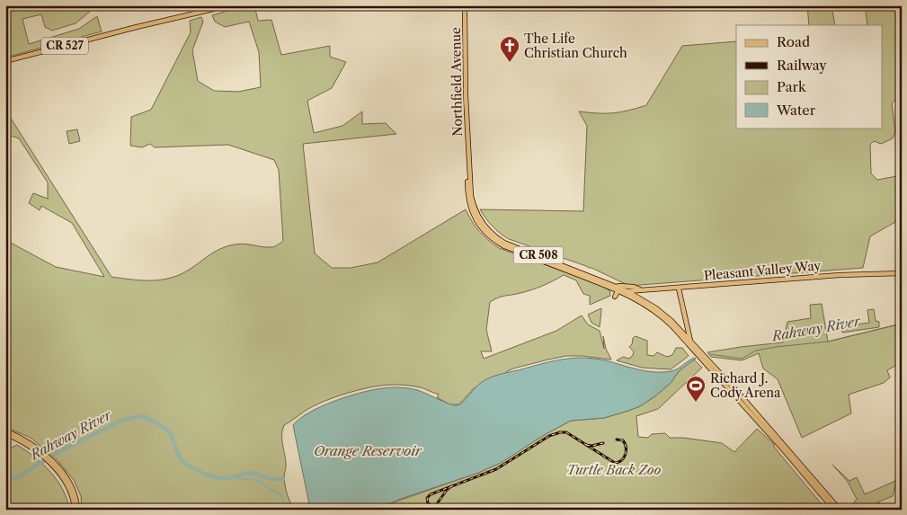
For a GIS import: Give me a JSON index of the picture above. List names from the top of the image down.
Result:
{
  "streets": {
    "main road": [
      "CR 527",
      "Northfield Avenue",
      "CR 508",
      "Pleasant Valley Way"
    ]
  },
  "crossings": [
    ["Northfield Avenue", "Pleasant Valley Way"]
  ],
  "water": ["Rahway River", "Orange Reservoir"],
  "parks": ["Turtle Back Zoo"],
  "places": {
    "church": ["The Life Christian Church"],
    "sports": ["Richard J. Cody Arena"]
  },
  "legend": [
    "Road",
    "Railway",
    "Park",
    "Water"
  ]
}
